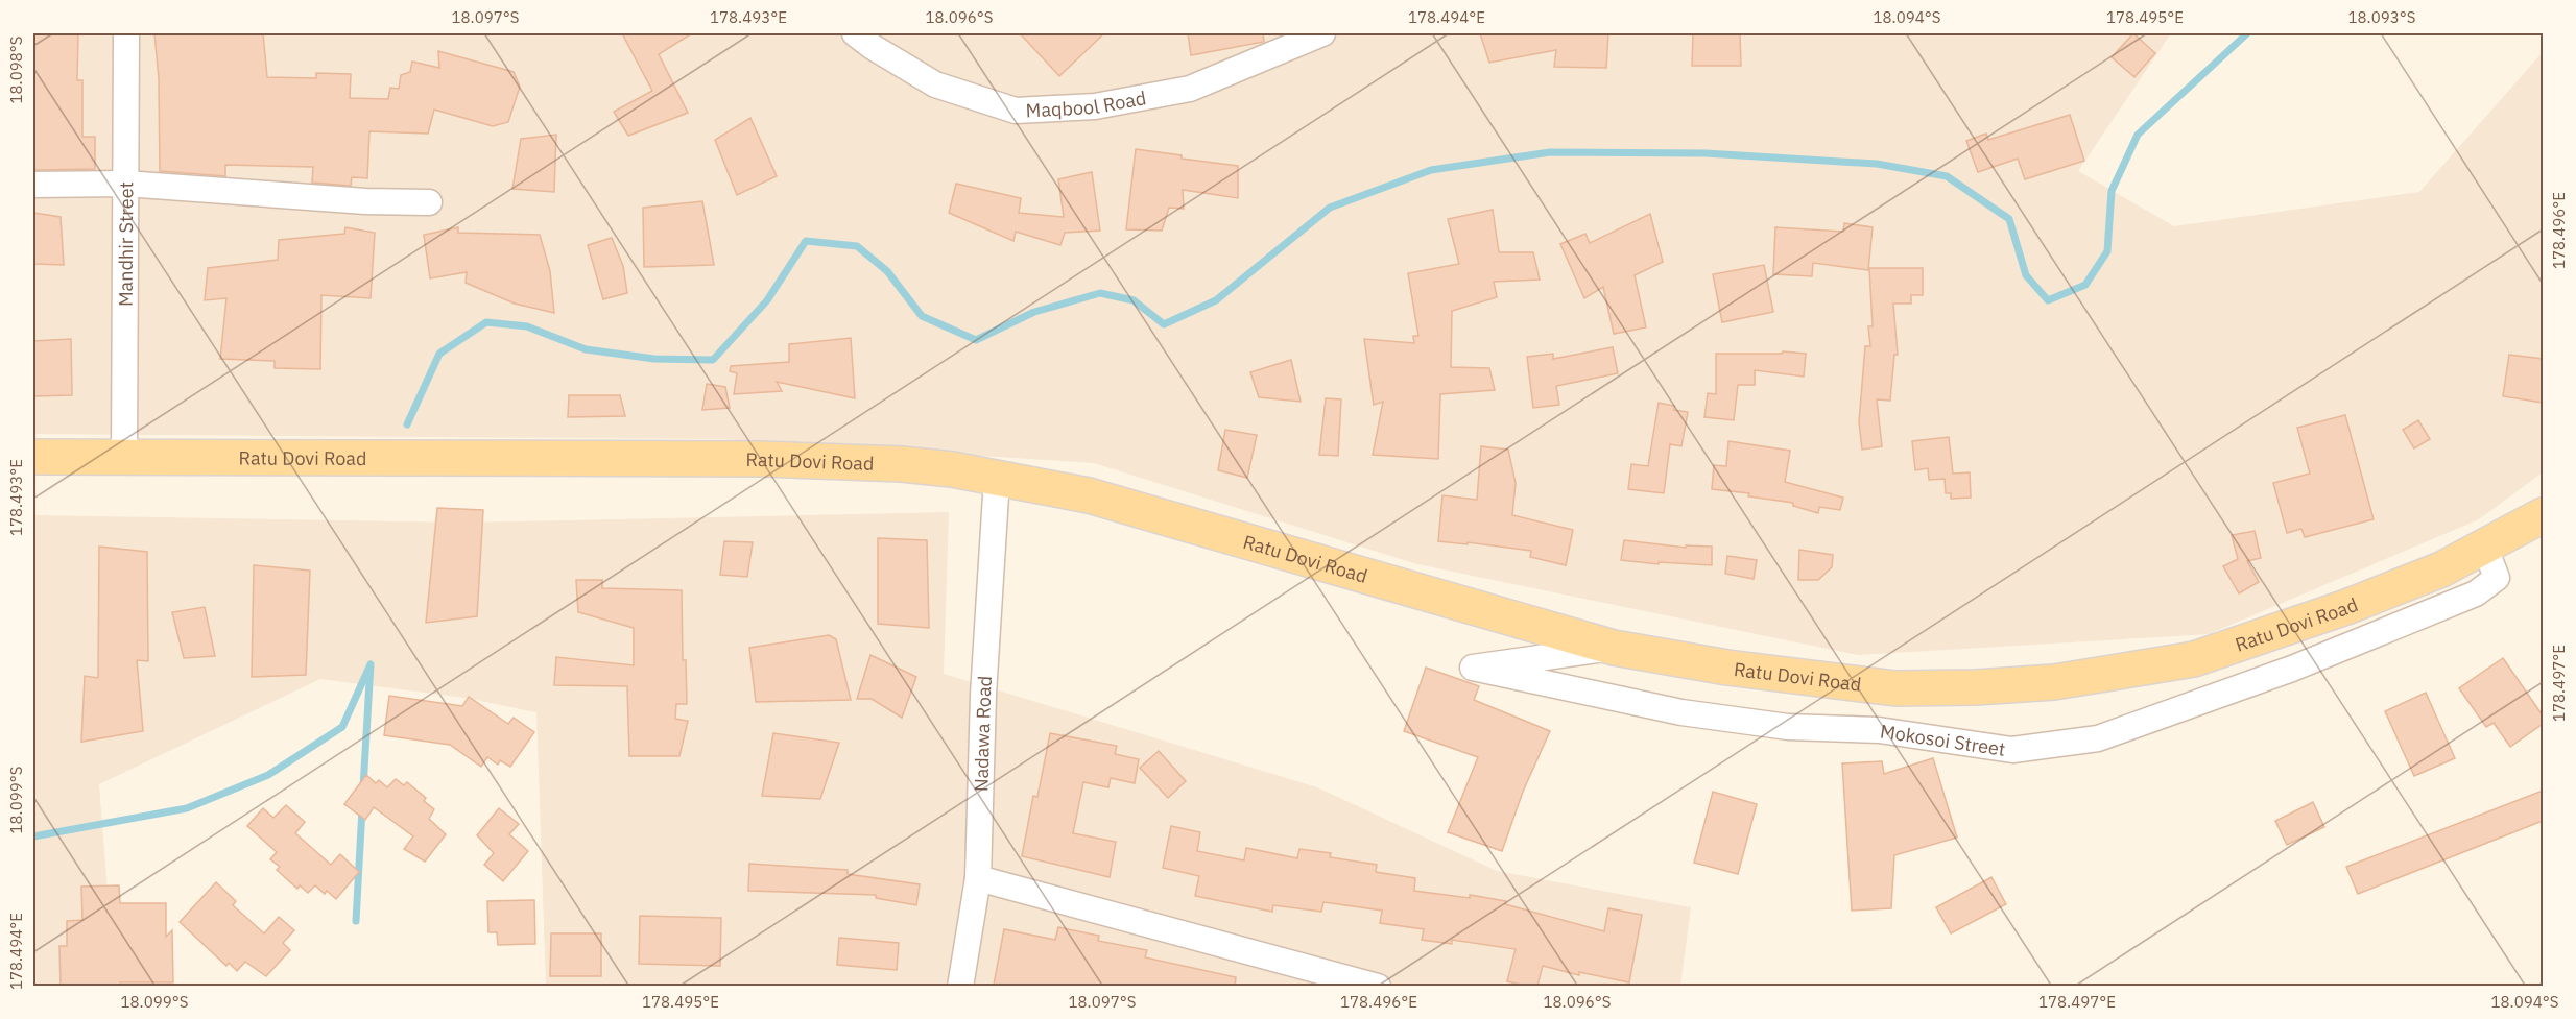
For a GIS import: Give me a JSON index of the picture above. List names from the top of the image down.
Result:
{
  "streets": {
    "main road": ["Ratu Dovi Road"],
    "street": [
      "Maqbool Road",
      "Mandhir Street",
      "Nadawa Road",
      "Mokosoi Street"
    ]
  },
  "crossings": [
    ["Mandhir Street", "Ratu Dovi Road"],
    ["Ratu Dovi Road", "Nadawa Road"],
    ["Ratu Dovi Road", "Mokosoi Street"]
  ],
  "coordinates": [
    "18.097°S",
    "178.493°E",
    "18.096°S",
    "178.494°E",
    "18.094°S",
    "178.495°E",
    "18.093°S",
    "18.098°S",
    "178.496°E",
    "178.497°E",
    "18.099°S"
  ]
}
